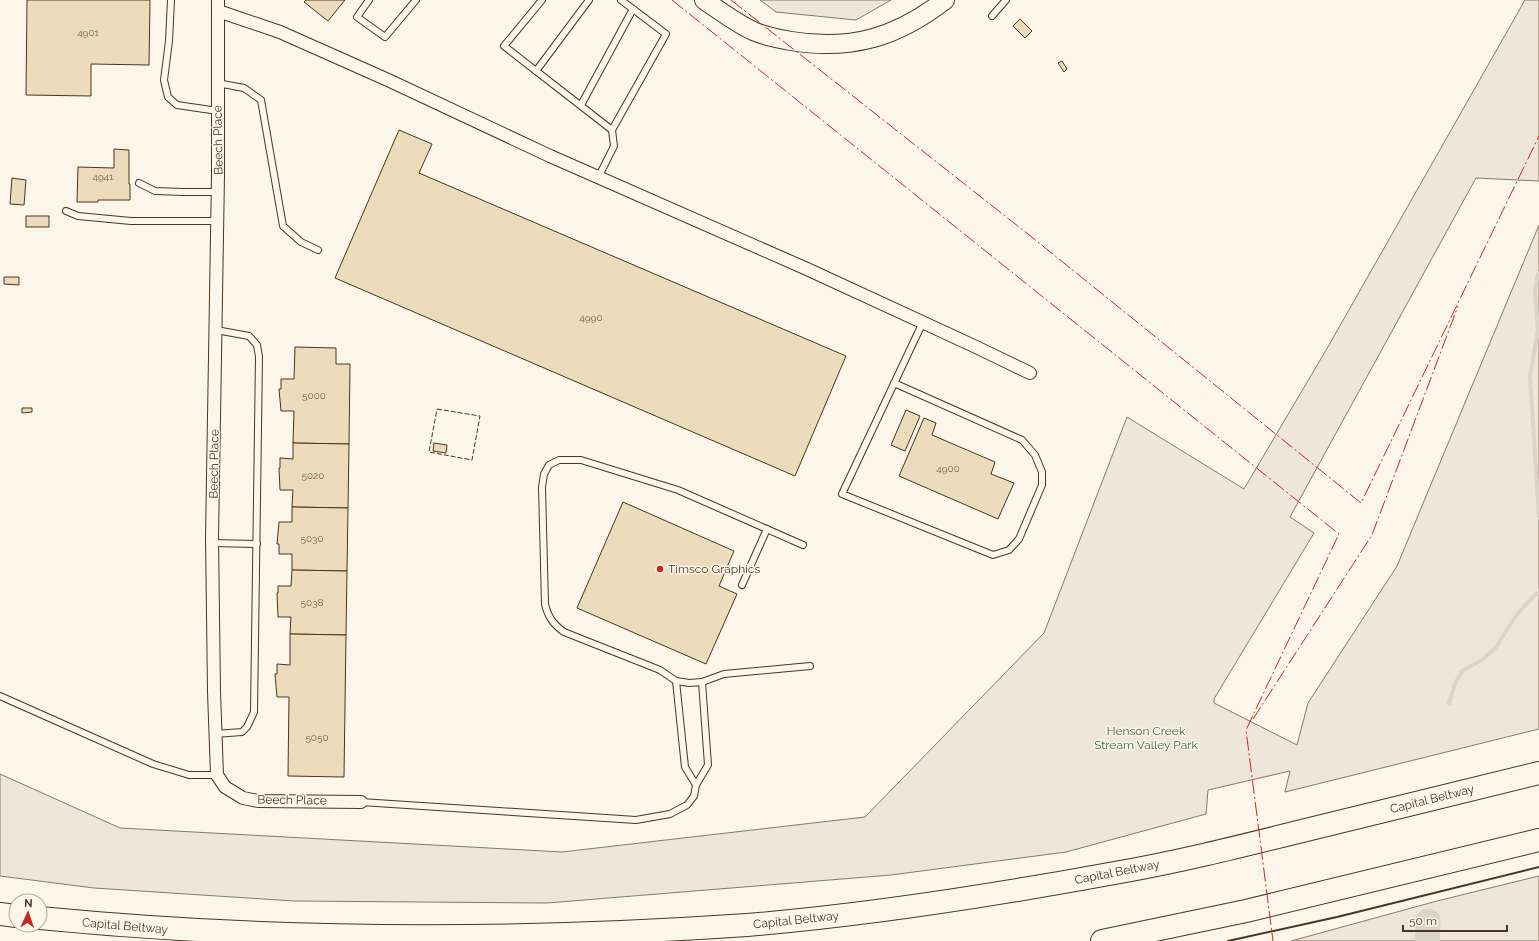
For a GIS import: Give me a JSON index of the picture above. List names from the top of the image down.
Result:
{
  "streets": {
    "highway": ["Capital Beltway"],
    "street": ["Beech Place"]
  },
  "parks": ["Henson Creek Stream Valley Park"],
  "places": ["Timsco Graphics"],
  "house_numbers": [
    "4901",
    "4941",
    "4990",
    "5000",
    "4900",
    "5020",
    "5030",
    "5038",
    "5050"
  ],
  "scale_bar": "50 m",
  "north": "top"
}
